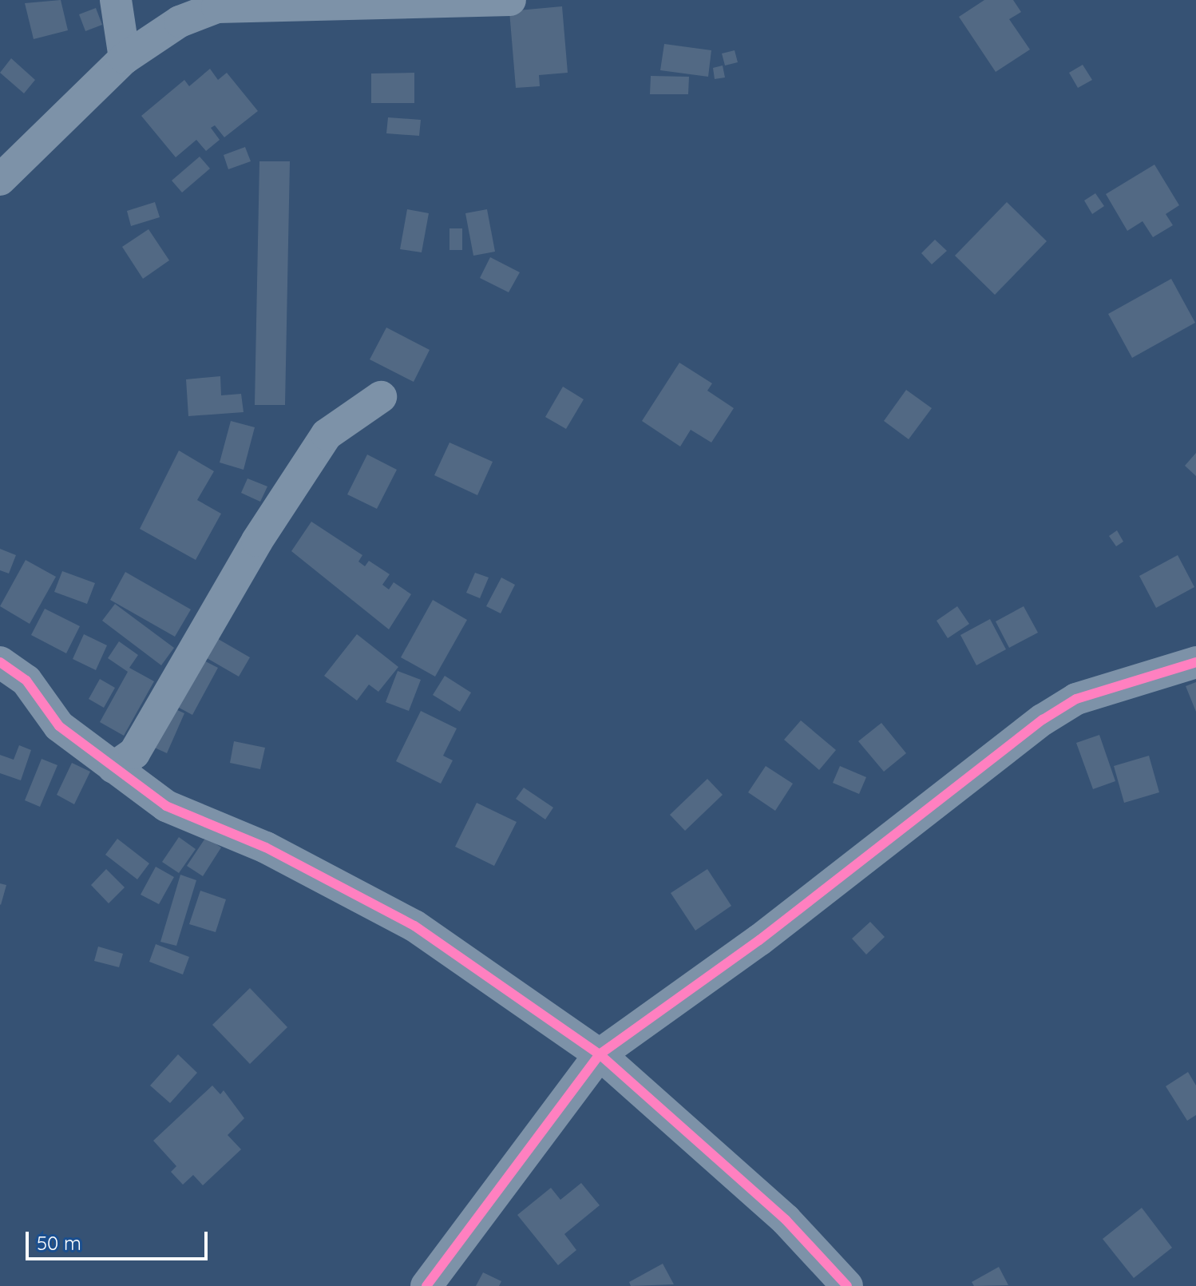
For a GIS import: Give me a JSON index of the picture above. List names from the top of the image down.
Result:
{
  "scale_bar": "50 m"
}
